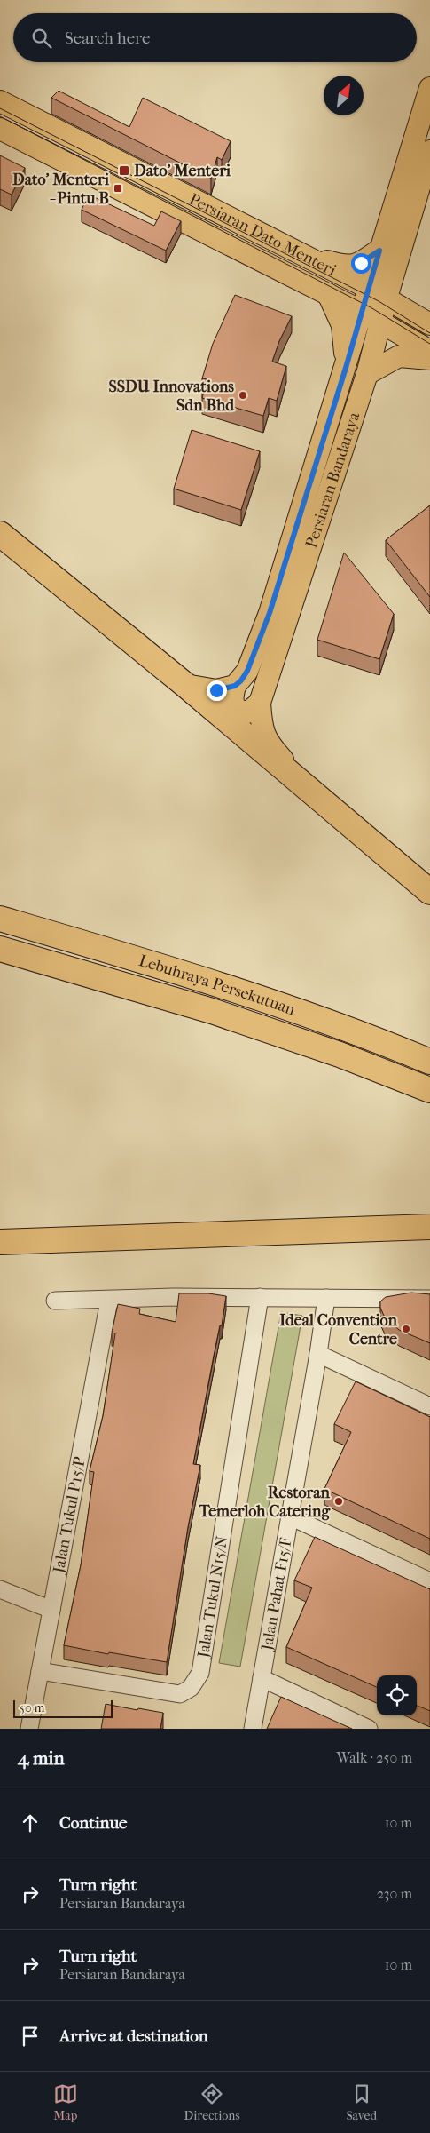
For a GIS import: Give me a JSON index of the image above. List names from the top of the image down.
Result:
{
  "streets": {
    "highway": ["Lebuhraya Persekutuan"],
    "main road": ["Persiaran Dato Menteri", "Persiaran Bandaraya"],
    "street": ["Jalan Tukul P15/P", "Jalan Pahat F15/F", "Jalan Tukul N15/N"]
  },
  "crossings": [
    ["Persiaran Dato Menteri", "Persiaran Bandaraya"],
    ["Jalan Tukul P15/P", "Jalan Tukul N15/N"]
  ],
  "places": {
    "transit": ["Dato' Menteri", "Dato' Menteri - Pintu B"],
    "other": ["SSDU Innovations Sdn Bhd", "Ideal Convention Centre", "Restoran Temerloh Catering"]
  },
  "scale_bar": "50 m",
  "north": "top right",
  "page": {
    "search": "Search here",
    "scale": "50 m",
    "heading": ["4 min", "Walk · 250 m"],
    "list": [
      ["Continue", "10 m"],
      ["Turn right", "Persiaran Bandaraya", "230 m"],
      ["Turn right", "Persiaran Bandaraya", "10 m"],
      "Arrive at destination"
    ],
    "nav": ["Map", "Directions", "Saved"]
  }
}
